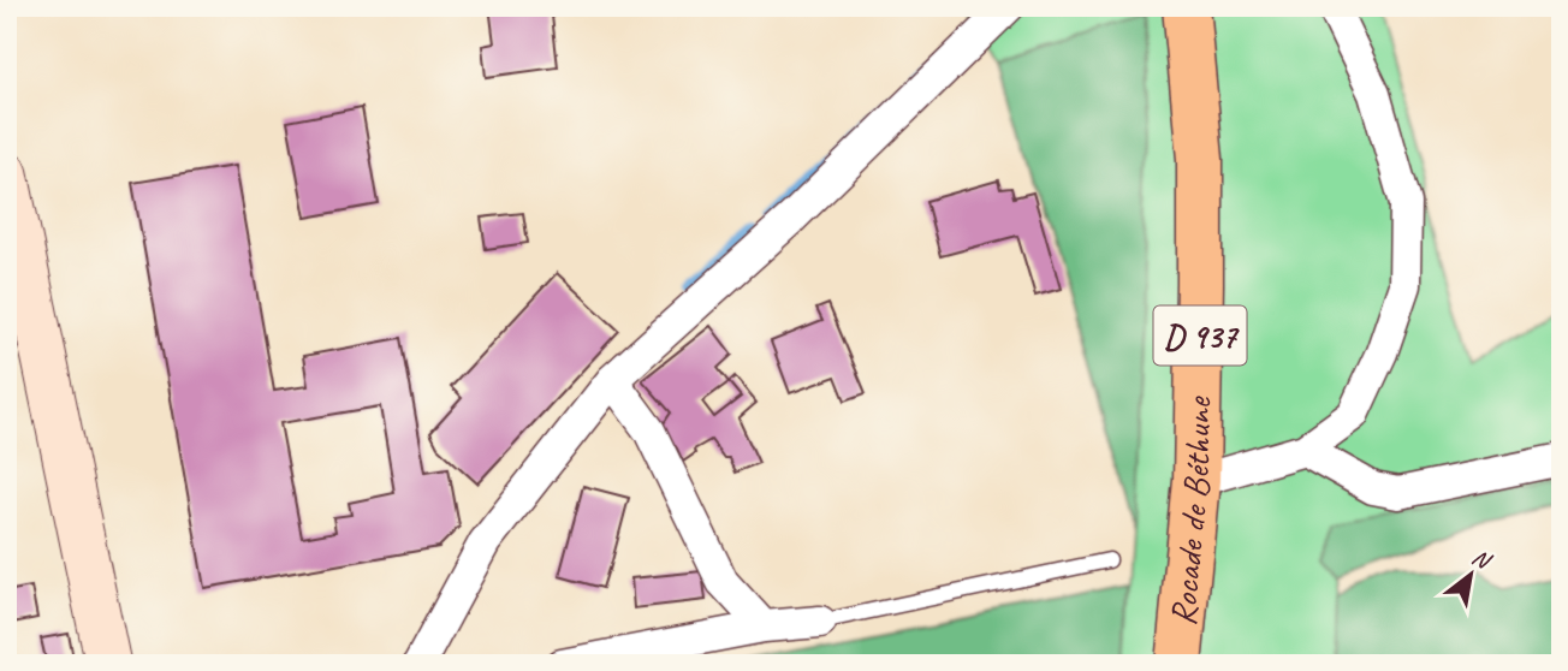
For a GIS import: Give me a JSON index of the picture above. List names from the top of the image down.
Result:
{
  "streets": {
    "main road": ["D 937", "Rocade de Béthune"]
  },
  "north": "top right"
}
